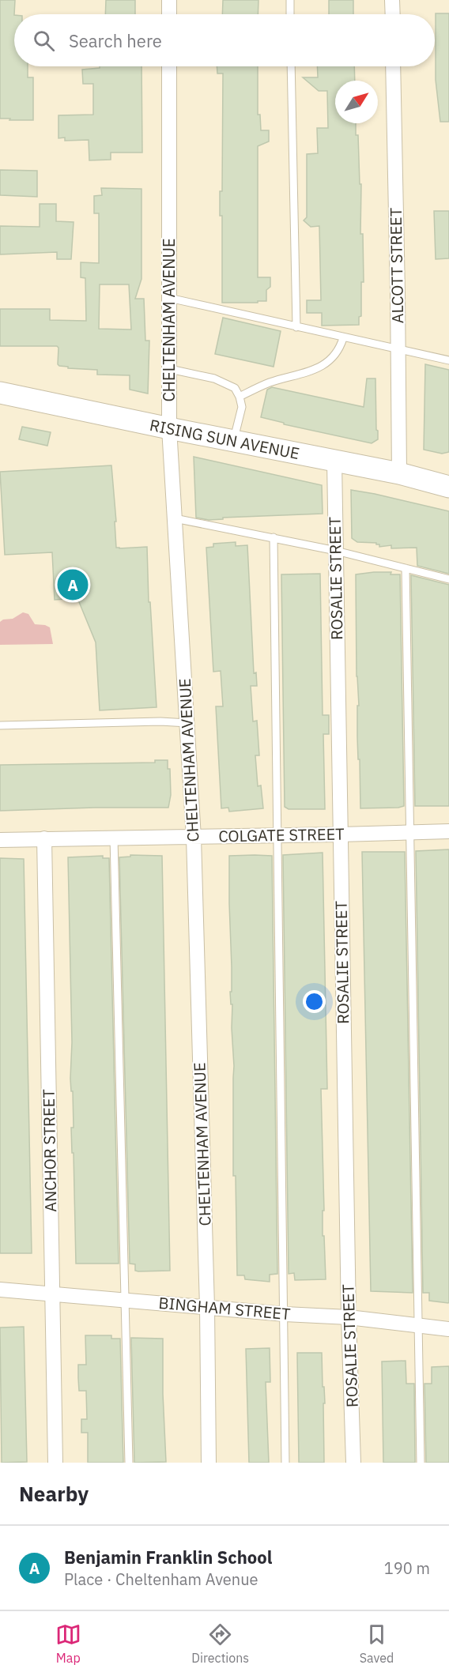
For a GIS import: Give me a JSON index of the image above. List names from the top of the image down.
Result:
{
  "streets": {
    "main road": ["RISING SUN AVENUE"],
    "street": [
      "ALCOTT STREET",
      "CHELTENHAM AVENUE",
      "ROSALIE STREET",
      "COLGATE STREET",
      "ANCHOR STREET",
      "BINGHAM STREET"
    ]
  },
  "crossings": [
    ["ALCOTT STREET", "RISING SUN AVENUE"],
    ["CHELTENHAM AVENUE", "RISING SUN AVENUE"],
    ["CHELTENHAM AVENUE", "COLGATE STREET"],
    ["CHELTENHAM AVENUE", "BINGHAM STREET"],
    ["RISING SUN AVENUE", "ROSALIE STREET"],
    ["ROSALIE STREET", "COLGATE STREET"],
    ["ROSALIE STREET", "BINGHAM STREET"],
    ["COLGATE STREET", "ANCHOR STREET"],
    ["ANCHOR STREET", "BINGHAM STREET"]
  ],
  "north": "top right",
  "page": {
    "search": "Search here",
    "pins": "A",
    "heading": "Nearby",
    "list": [
      {
        "mark": "A",
        "name": "Benjamin Franklin School",
        "note": "Place · Cheltenham Avenue",
        "value": "190 m"
      }
    ],
    "nav": ["Map", "Directions", "Saved"]
  }
}
